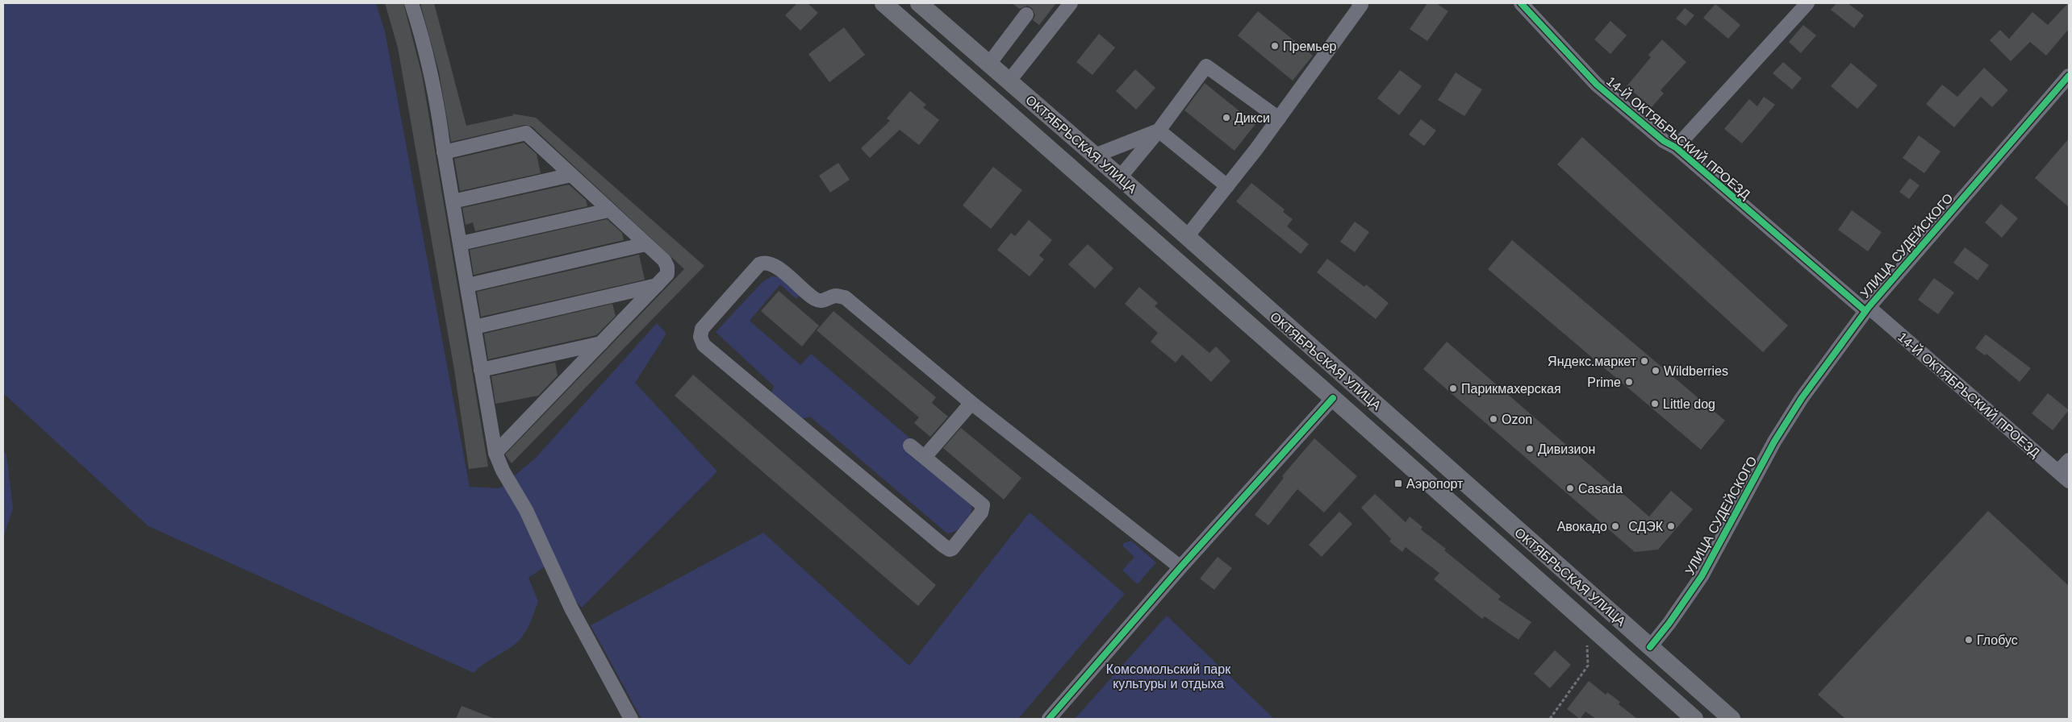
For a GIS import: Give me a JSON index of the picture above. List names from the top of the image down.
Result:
{
  "streets": {
    "main road": ["ОКТЯБРЬСКАЯ УЛИЦА", "УЛИЦА СУДЕЙСКОГО"],
    "street": ["14-Й ОКТЯБРЬСКИЙ ПРОЕЗД"]
  },
  "crossings": [
    ["14-Й ОКТЯБРЬСКИЙ ПРОЕЗД", "УЛИЦА СУДЕЙСКОГО"],
    ["ОКТЯБРЬСКАЯ УЛИЦА", "УЛИЦА СУДЕЙСКОГО"]
  ],
  "parks": ["Комсомольский парк культуры и отдыха"],
  "places": {
    "other": [
      "Премьер",
      "Дикси",
      "Яндекс.маркет",
      "Wildberries",
      "Prime",
      "Парикмахерская",
      "Little dog",
      "Ozon",
      "Дивизион",
      "Casada",
      "Авокадо",
      "СДЭК",
      "Глобус"
    ],
    "transit": ["Аэропорт"]
  }
}
